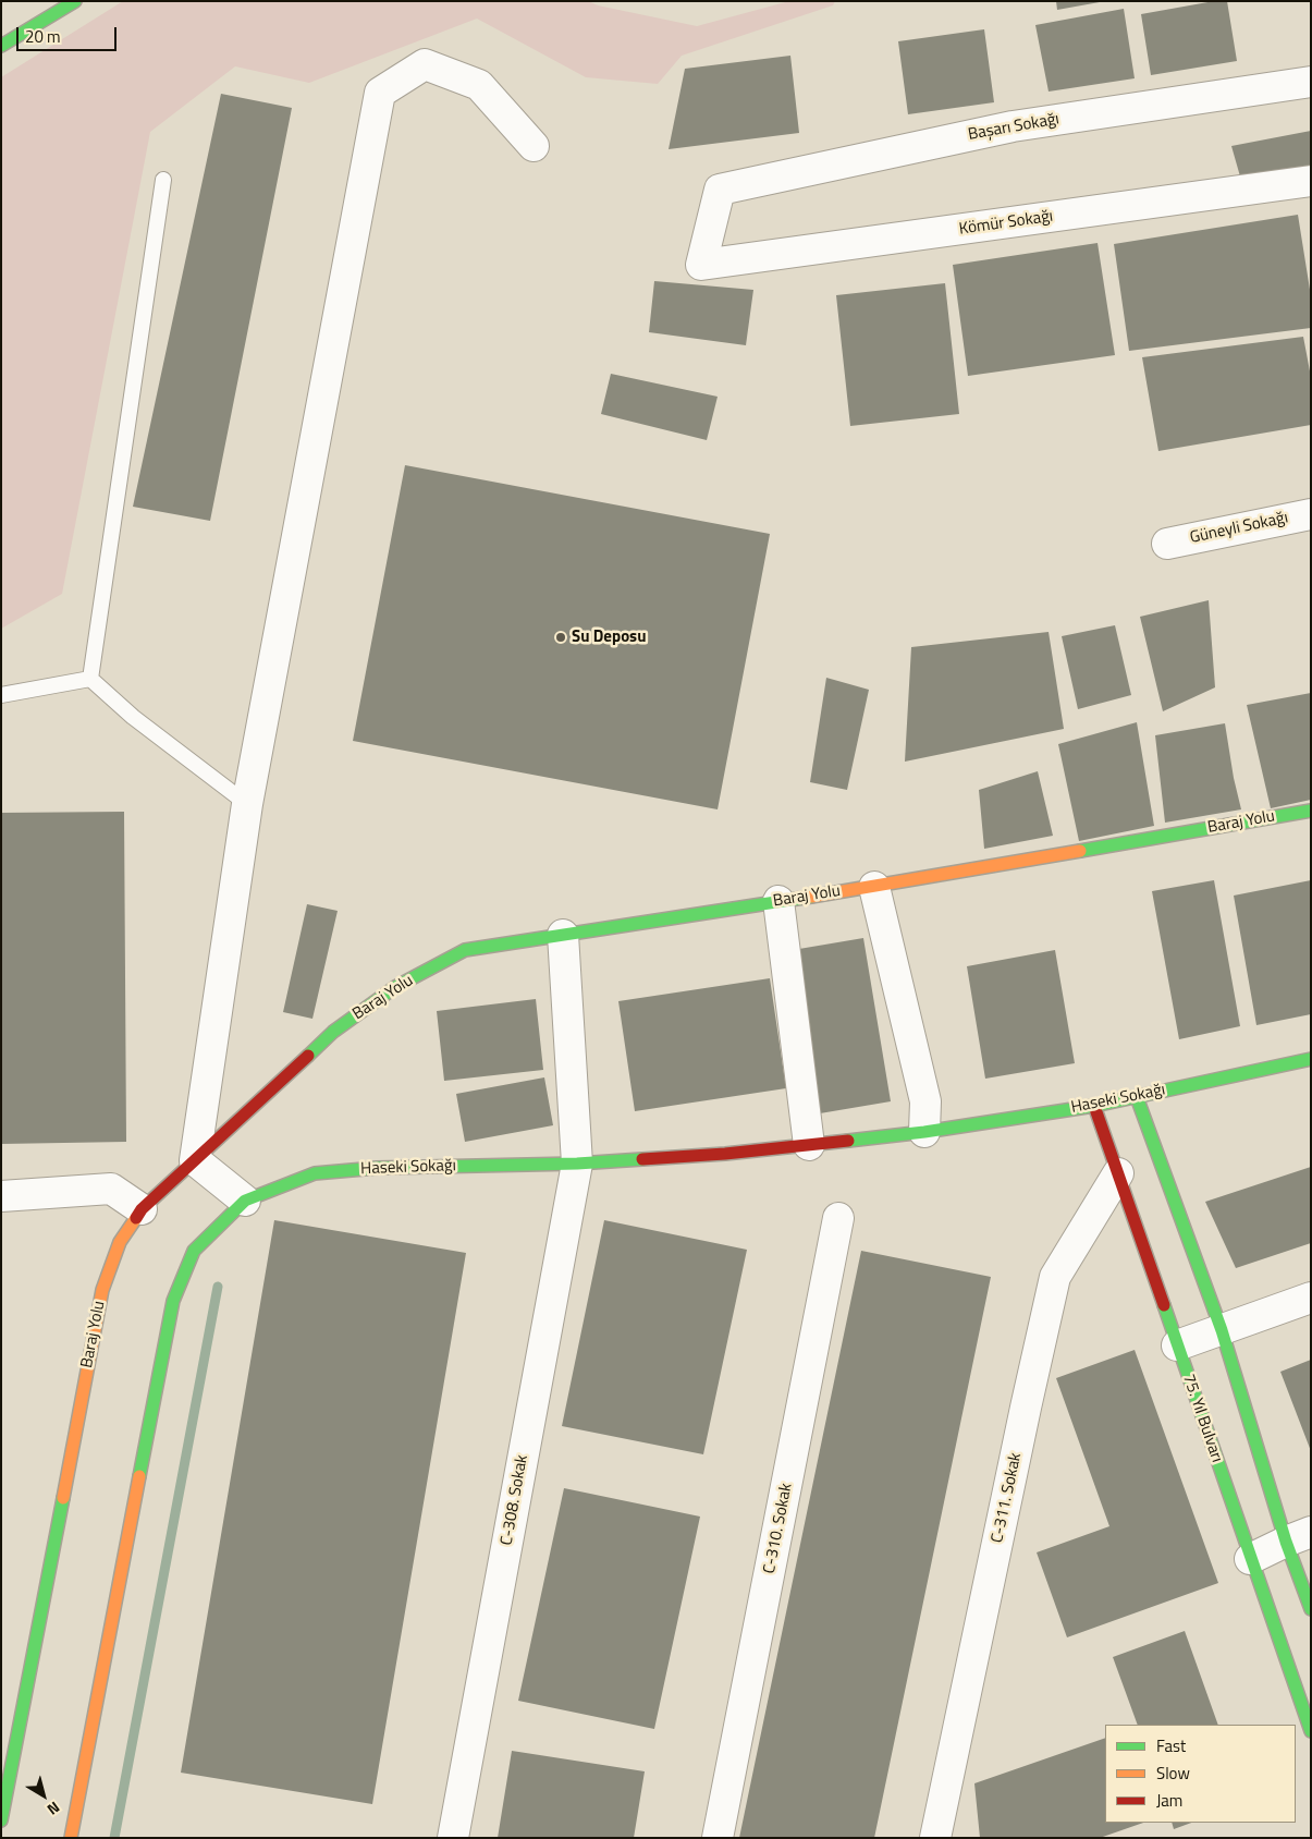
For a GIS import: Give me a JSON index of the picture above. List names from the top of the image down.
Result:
{
  "streets": {
    "main road": ["Baraj Yolu", "Haseki Sokağı", "75. Yıl Bulvarı"],
    "street": [
      "Başarı Sokağı",
      "Kömür Sokağı",
      "Güneyli Sokağı",
      "C-311. Sokak",
      "C-308. Sokak",
      "C-310. Sokak"
    ]
  },
  "crossings": [
    ["Başarı Sokağı", "Kömür Sokağı"],
    ["Haseki Sokağı", "75. Yıl Bulvarı"],
    ["Haseki Sokağı", "C-308. Sokak"],
    ["75. Yıl Bulvarı", "C-311. Sokak"]
  ],
  "places": ["Su Deposu"],
  "legend": ["Fast", "Slow", "Jam"],
  "scale_bar": "20 m",
  "north": "bottom right"
}
